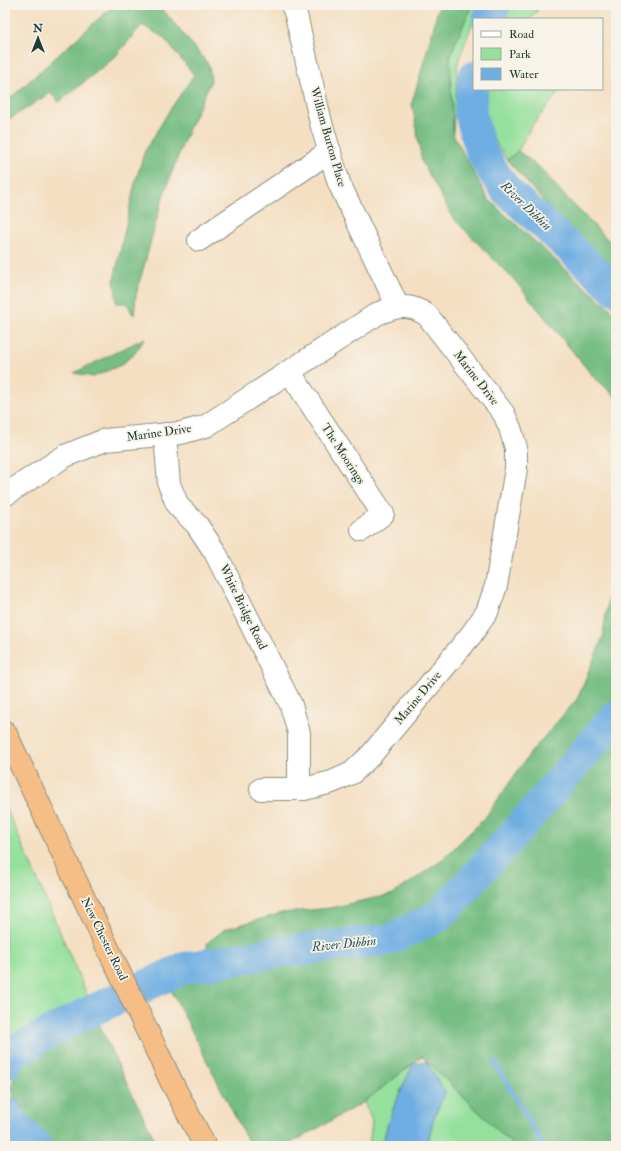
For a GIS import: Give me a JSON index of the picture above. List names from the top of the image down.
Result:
{
  "streets": {
    "highway": ["New Chester Road"],
    "street": [
      "William Burton Place",
      "Marine Drive",
      "The Moorings",
      "White Bridge Road"
    ]
  },
  "crossings": [
    ["William Burton Place", "Marine Drive"],
    ["Marine Drive", "The Moorings"],
    ["Marine Drive", "White Bridge Road"]
  ],
  "water": ["River Dibbin"],
  "legend": ["Road", "Park", "Water"],
  "north": "top"
}
